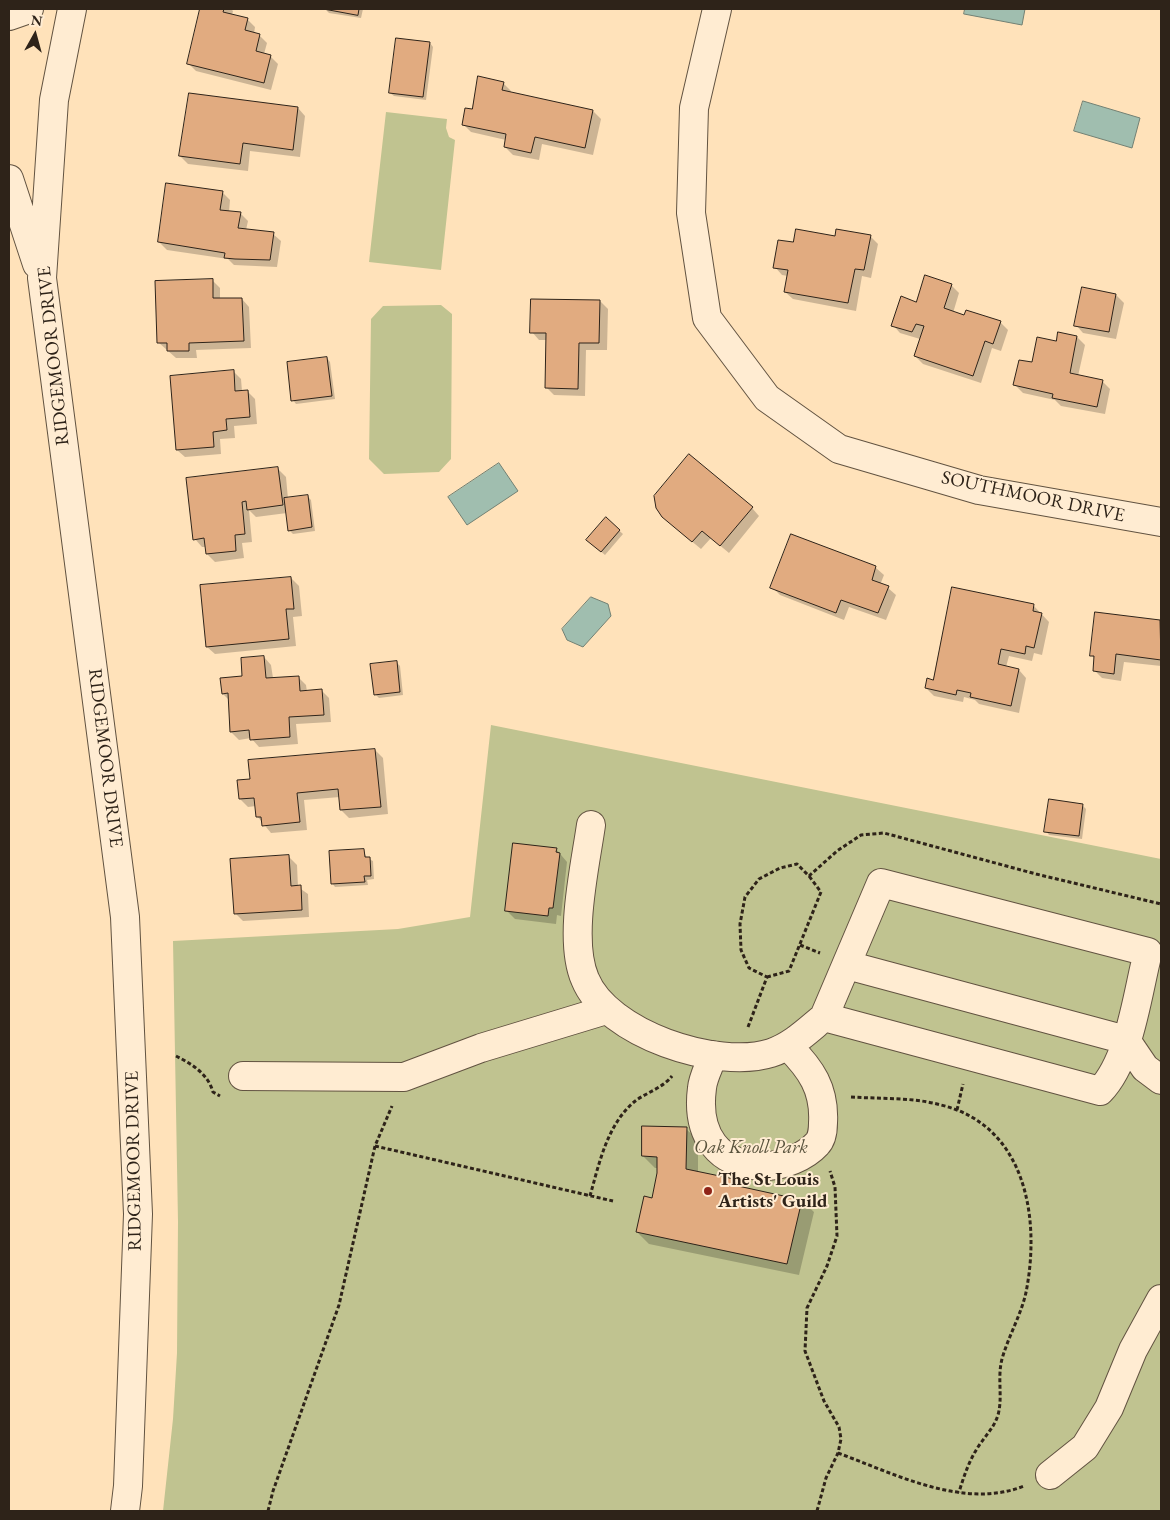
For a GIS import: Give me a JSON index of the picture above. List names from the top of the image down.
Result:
{
  "streets": {
    "street": ["RIDGEMOOR DRIVE", "SOUTHMOOR DRIVE"]
  },
  "parks": ["Oak Knoll Park"],
  "places": ["The St Louis Artists' Guild"],
  "north": "top"
}
